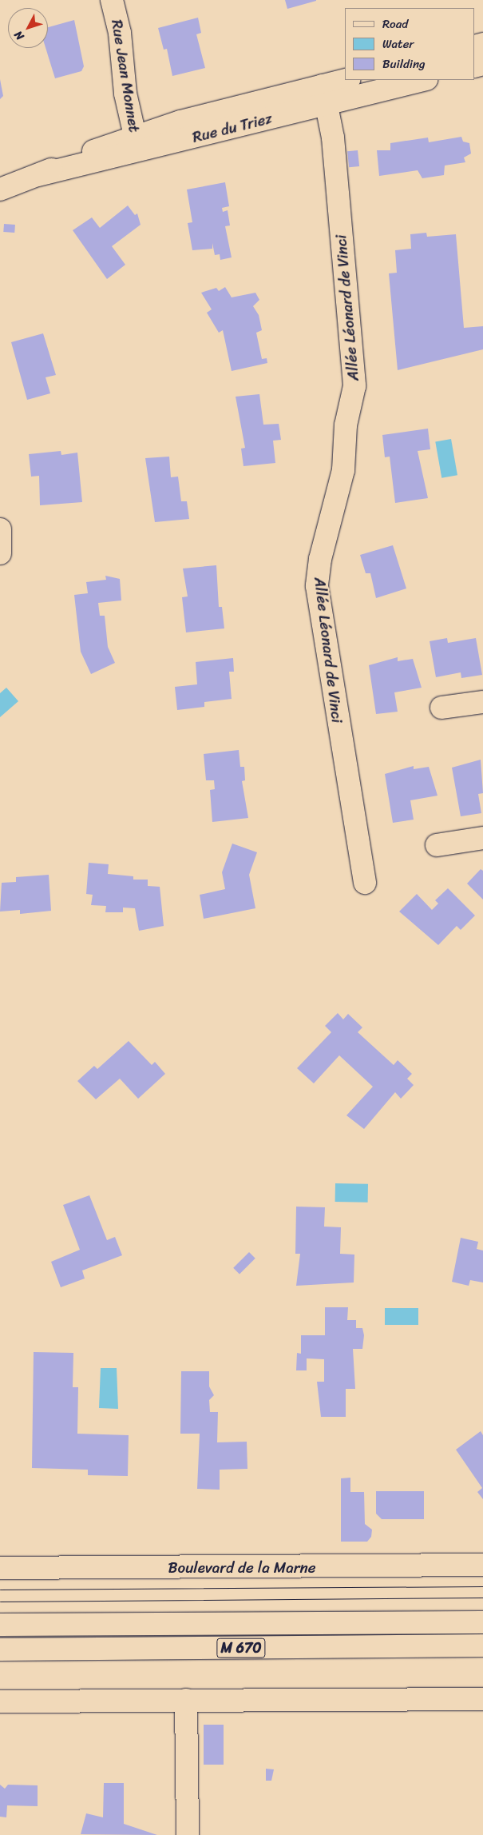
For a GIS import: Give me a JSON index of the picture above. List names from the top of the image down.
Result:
{
  "streets": {
    "street": [
      "Rue Jean Monnet",
      "Rue du Triez",
      "Allée Léonard de Vinci",
      "Boulevard de la Marne",
      "M 670"
    ]
  },
  "crossings": [
    ["Rue Jean Monnet", "Rue du Triez"],
    ["Rue du Triez", "Allée Léonard de Vinci"]
  ],
  "legend": ["Road", "Water", "Building"],
  "north": "bottom left"
}
